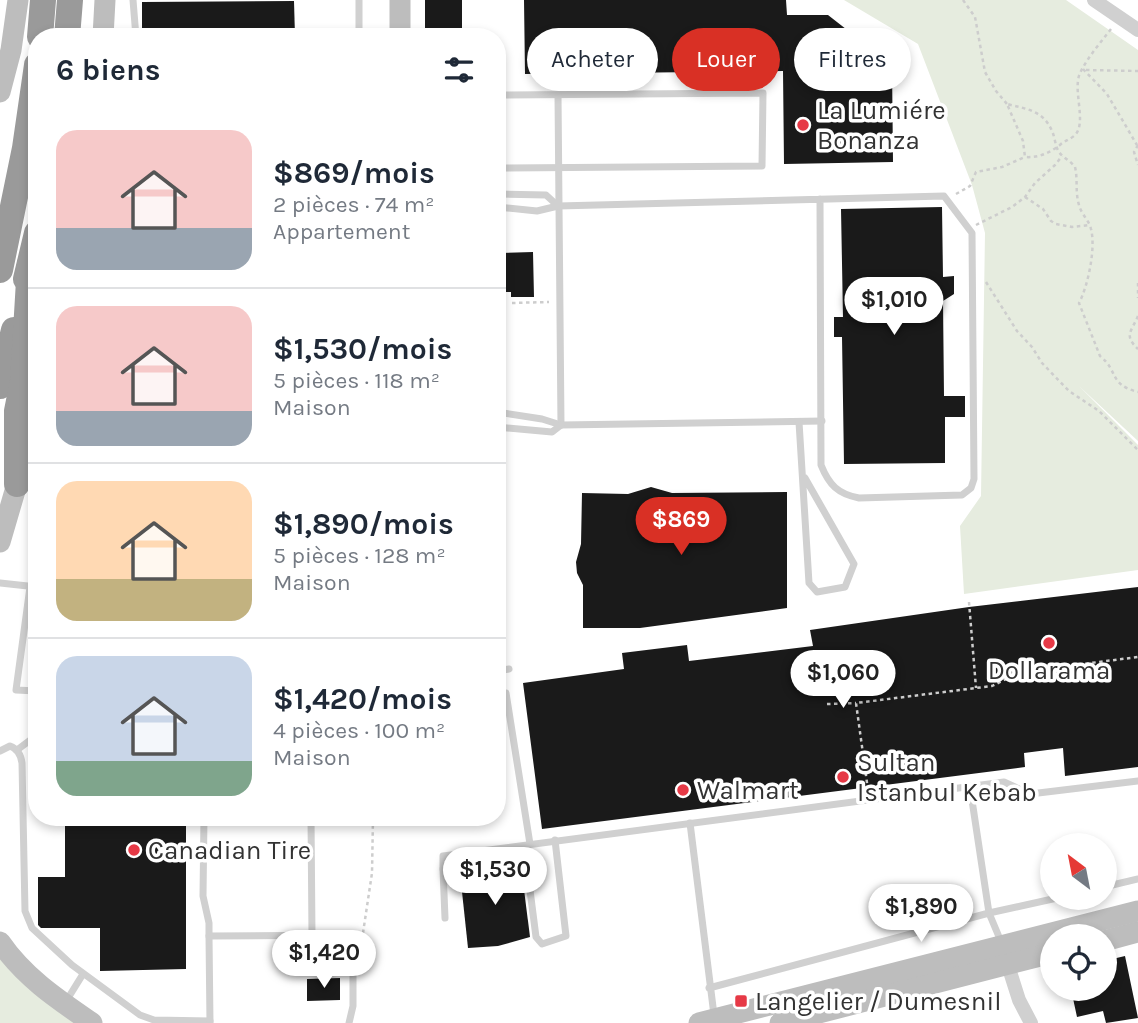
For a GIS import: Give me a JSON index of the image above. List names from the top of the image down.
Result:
{
  "places": {
    "other": [
      "La Lumiére Bonanza",
      "Dollarama",
      "Sultan Istanbul Kebab",
      "Walmart",
      "Canadian Tire"
    ],
    "transit": ["Langelier / Dumesnil"]
  },
  "north": "top left",
  "page": {
    "chip": ["Acheter", "Louer", "Filtres"],
    "heading": "6 biens",
    "list": [
      {
        "name": "$869/mois",
        "note": "2 pièces · 74 m² · Appartement"
      },
      {
        "name": "$1,530/mois",
        "note": "5 pièces · 118 m² · Maison"
      },
      {
        "name": "$1,890/mois",
        "note": "5 pièces · 128 m² · Maison"
      },
      {
        "name": "$1,420/mois",
        "note": "4 pièces · 100 m² · Maison"
      }
    ],
    "price": [
      "$1,010",
      "$869",
      "$1,060",
      "$1,530",
      "$1,890",
      "$1,420"
    ]
  }
}
